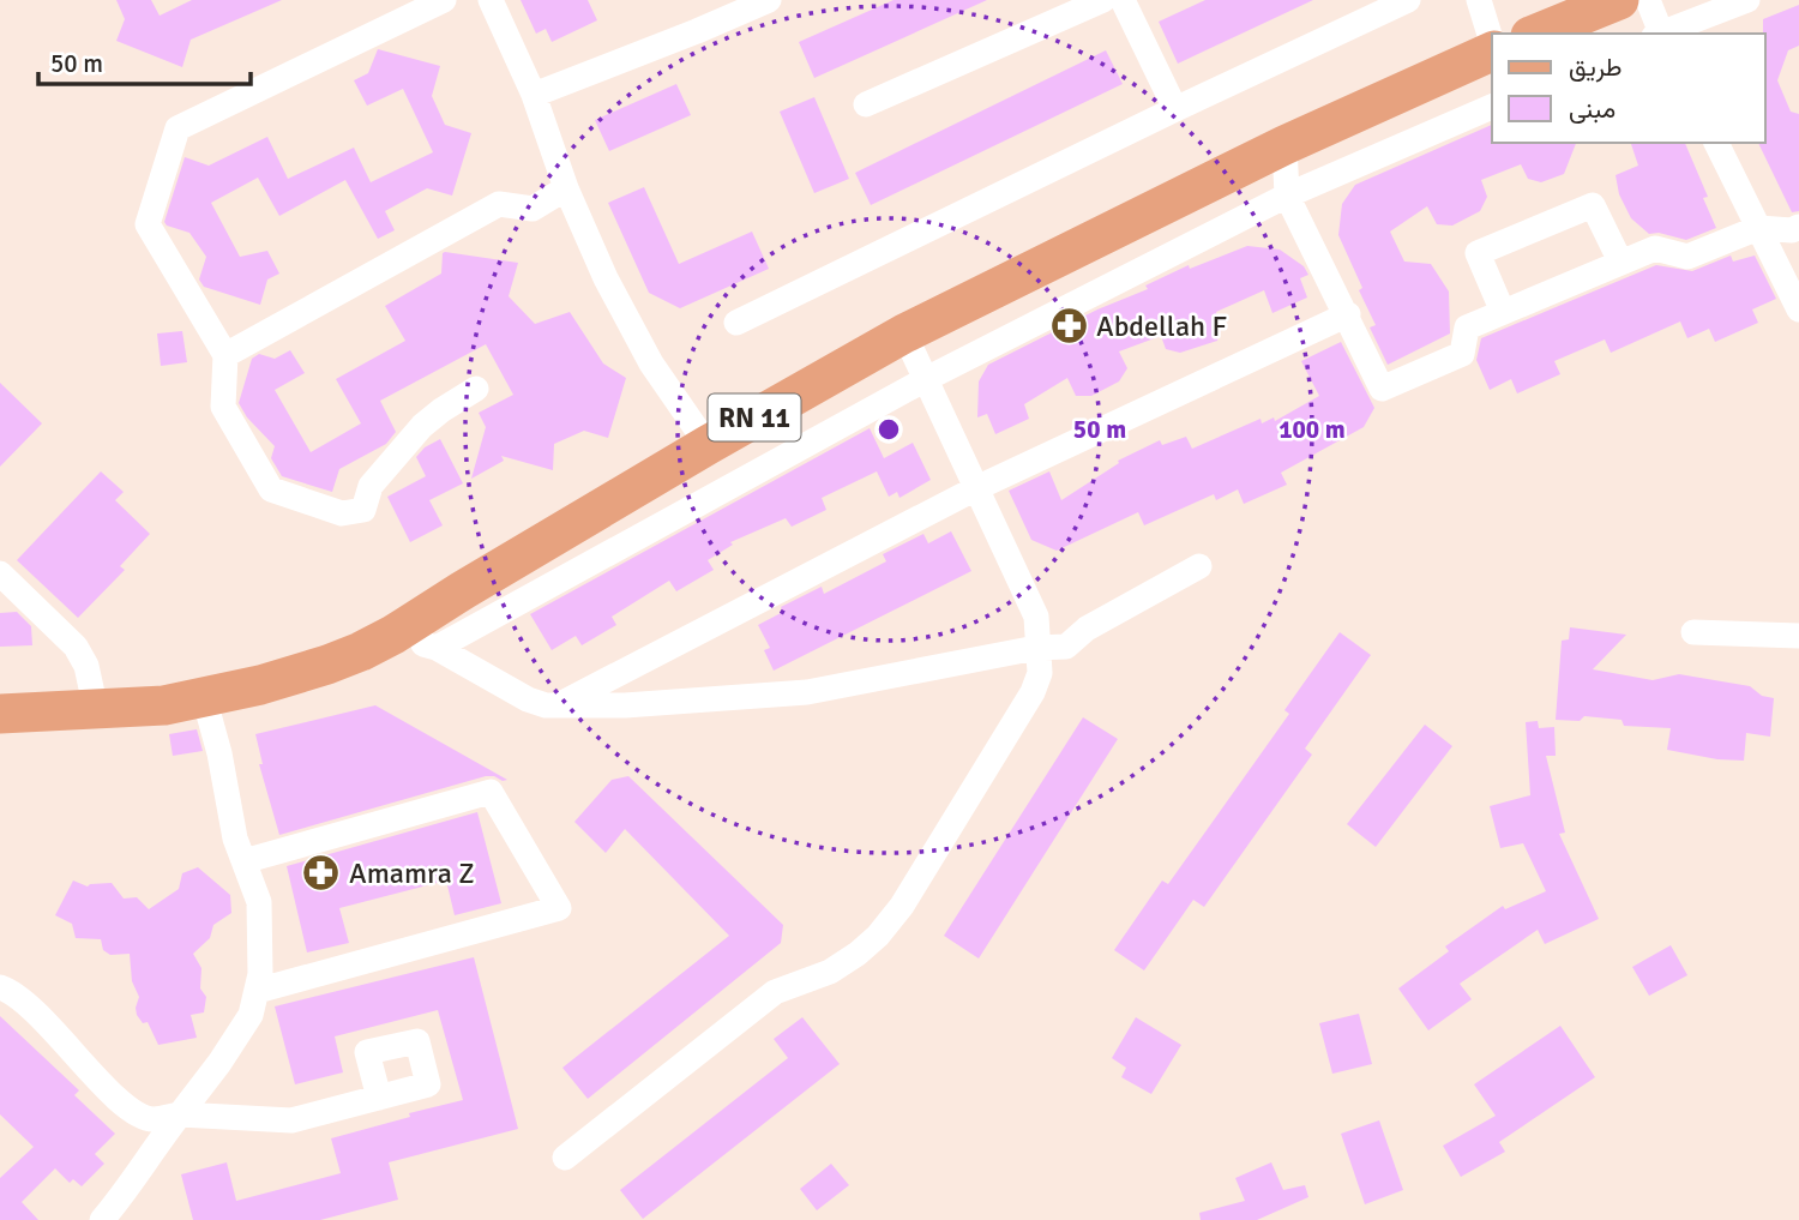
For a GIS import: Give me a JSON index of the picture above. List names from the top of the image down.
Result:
{
  "streets": {
    "main road": ["RN 11"]
  },
  "places": {
    "pharmacy": ["Abdellah F", "Amamra Z"]
  },
  "legend": ["طريق", "مبنى"],
  "scale_bar": "50 m",
  "rings": ["50 m", "100 m"]
}
